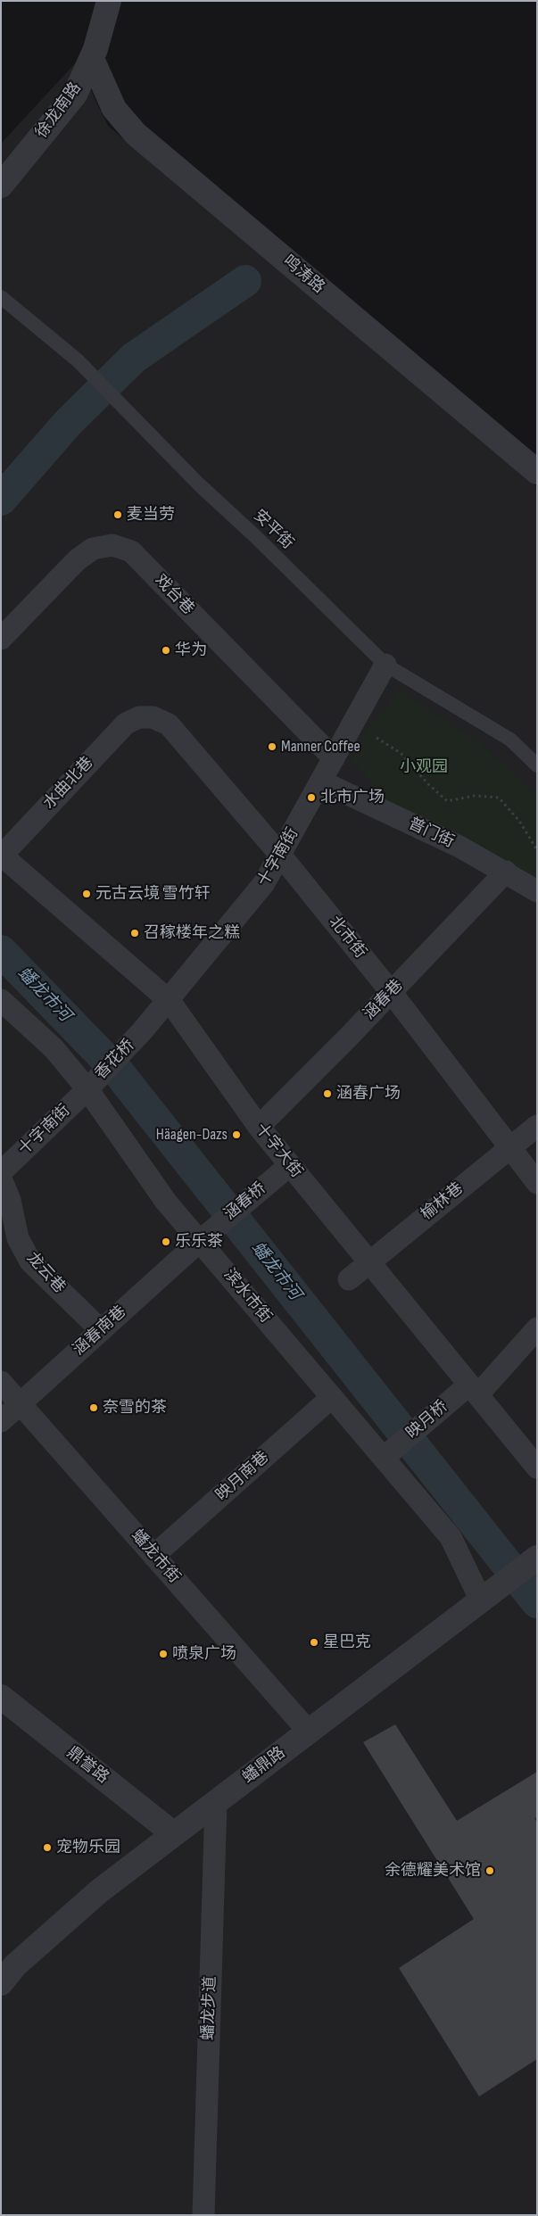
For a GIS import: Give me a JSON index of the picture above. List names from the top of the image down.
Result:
{
  "streets": {
    "street": [
      "徐龙南路",
      "鸣涛路",
      "戏台巷",
      "水曲北巷",
      "普门街",
      "十字南街",
      "北市街",
      "涵春巷",
      "香花桥",
      "十字大街",
      "涵春桥",
      "榆林巷",
      "龙云巷",
      "滨水市街",
      "涵春南巷",
      "映月桥",
      "映月南巷",
      "蟠龙市街",
      "鼎誉路",
      "蟠鼎路",
      "蟠龙步道"
    ],
    "lane": ["安平街"]
  },
  "crossings": [
    ["徐龙南路", "鸣涛路"],
    ["安平街", "十字南街"],
    ["戏台巷", "十字南街"],
    ["水曲北巷", "北市街"],
    ["水曲北巷", "十字大街"],
    ["普门街", "十字南街"],
    ["普门街", "涵春巷"],
    ["十字南街", "北市街"],
    ["十字南街", "香花桥"],
    ["十字南街", "十字大街"],
    ["十字南街", "滨水市街"],
    ["北市街", "涵春巷"],
    ["北市街", "榆林巷"],
    ["涵春巷", "十字大街"],
    ["香花桥", "滨水市街"],
    ["十字大街", "涵春桥"],
    ["十字大街", "榆林巷"],
    ["十字大街", "映月桥"],
    ["涵春桥", "滨水市街"],
    ["涵春桥", "涵春南巷"],
    ["龙云巷", "涵春南巷"],
    ["滨水市街", "涵春南巷"],
    ["滨水市街", "映月桥"],
    ["滨水市街", "映月南巷"],
    ["滨水市街", "蟠鼎路"],
    ["涵春南巷", "蟠龙市街"],
    ["映月南巷", "蟠龙市街"],
    ["蟠龙市街", "蟠鼎路"],
    ["鼎誉路", "蟠鼎路"],
    ["蟠鼎路", "蟠龙步道"]
  ],
  "water": ["蟠龙市河"],
  "parks": ["小观园"],
  "places": [
    "麦当劳",
    "华为",
    "Manner Coffee",
    "北市广场",
    "元古云境 雪竹轩",
    "召稼楼年之糕",
    "涵春广场",
    "Häagen-Dazs",
    "乐乐茶",
    "奈雪的茶",
    "星巴克",
    "喷泉广场",
    "宠物乐园",
    "余德耀美术馆"
  ]
}
